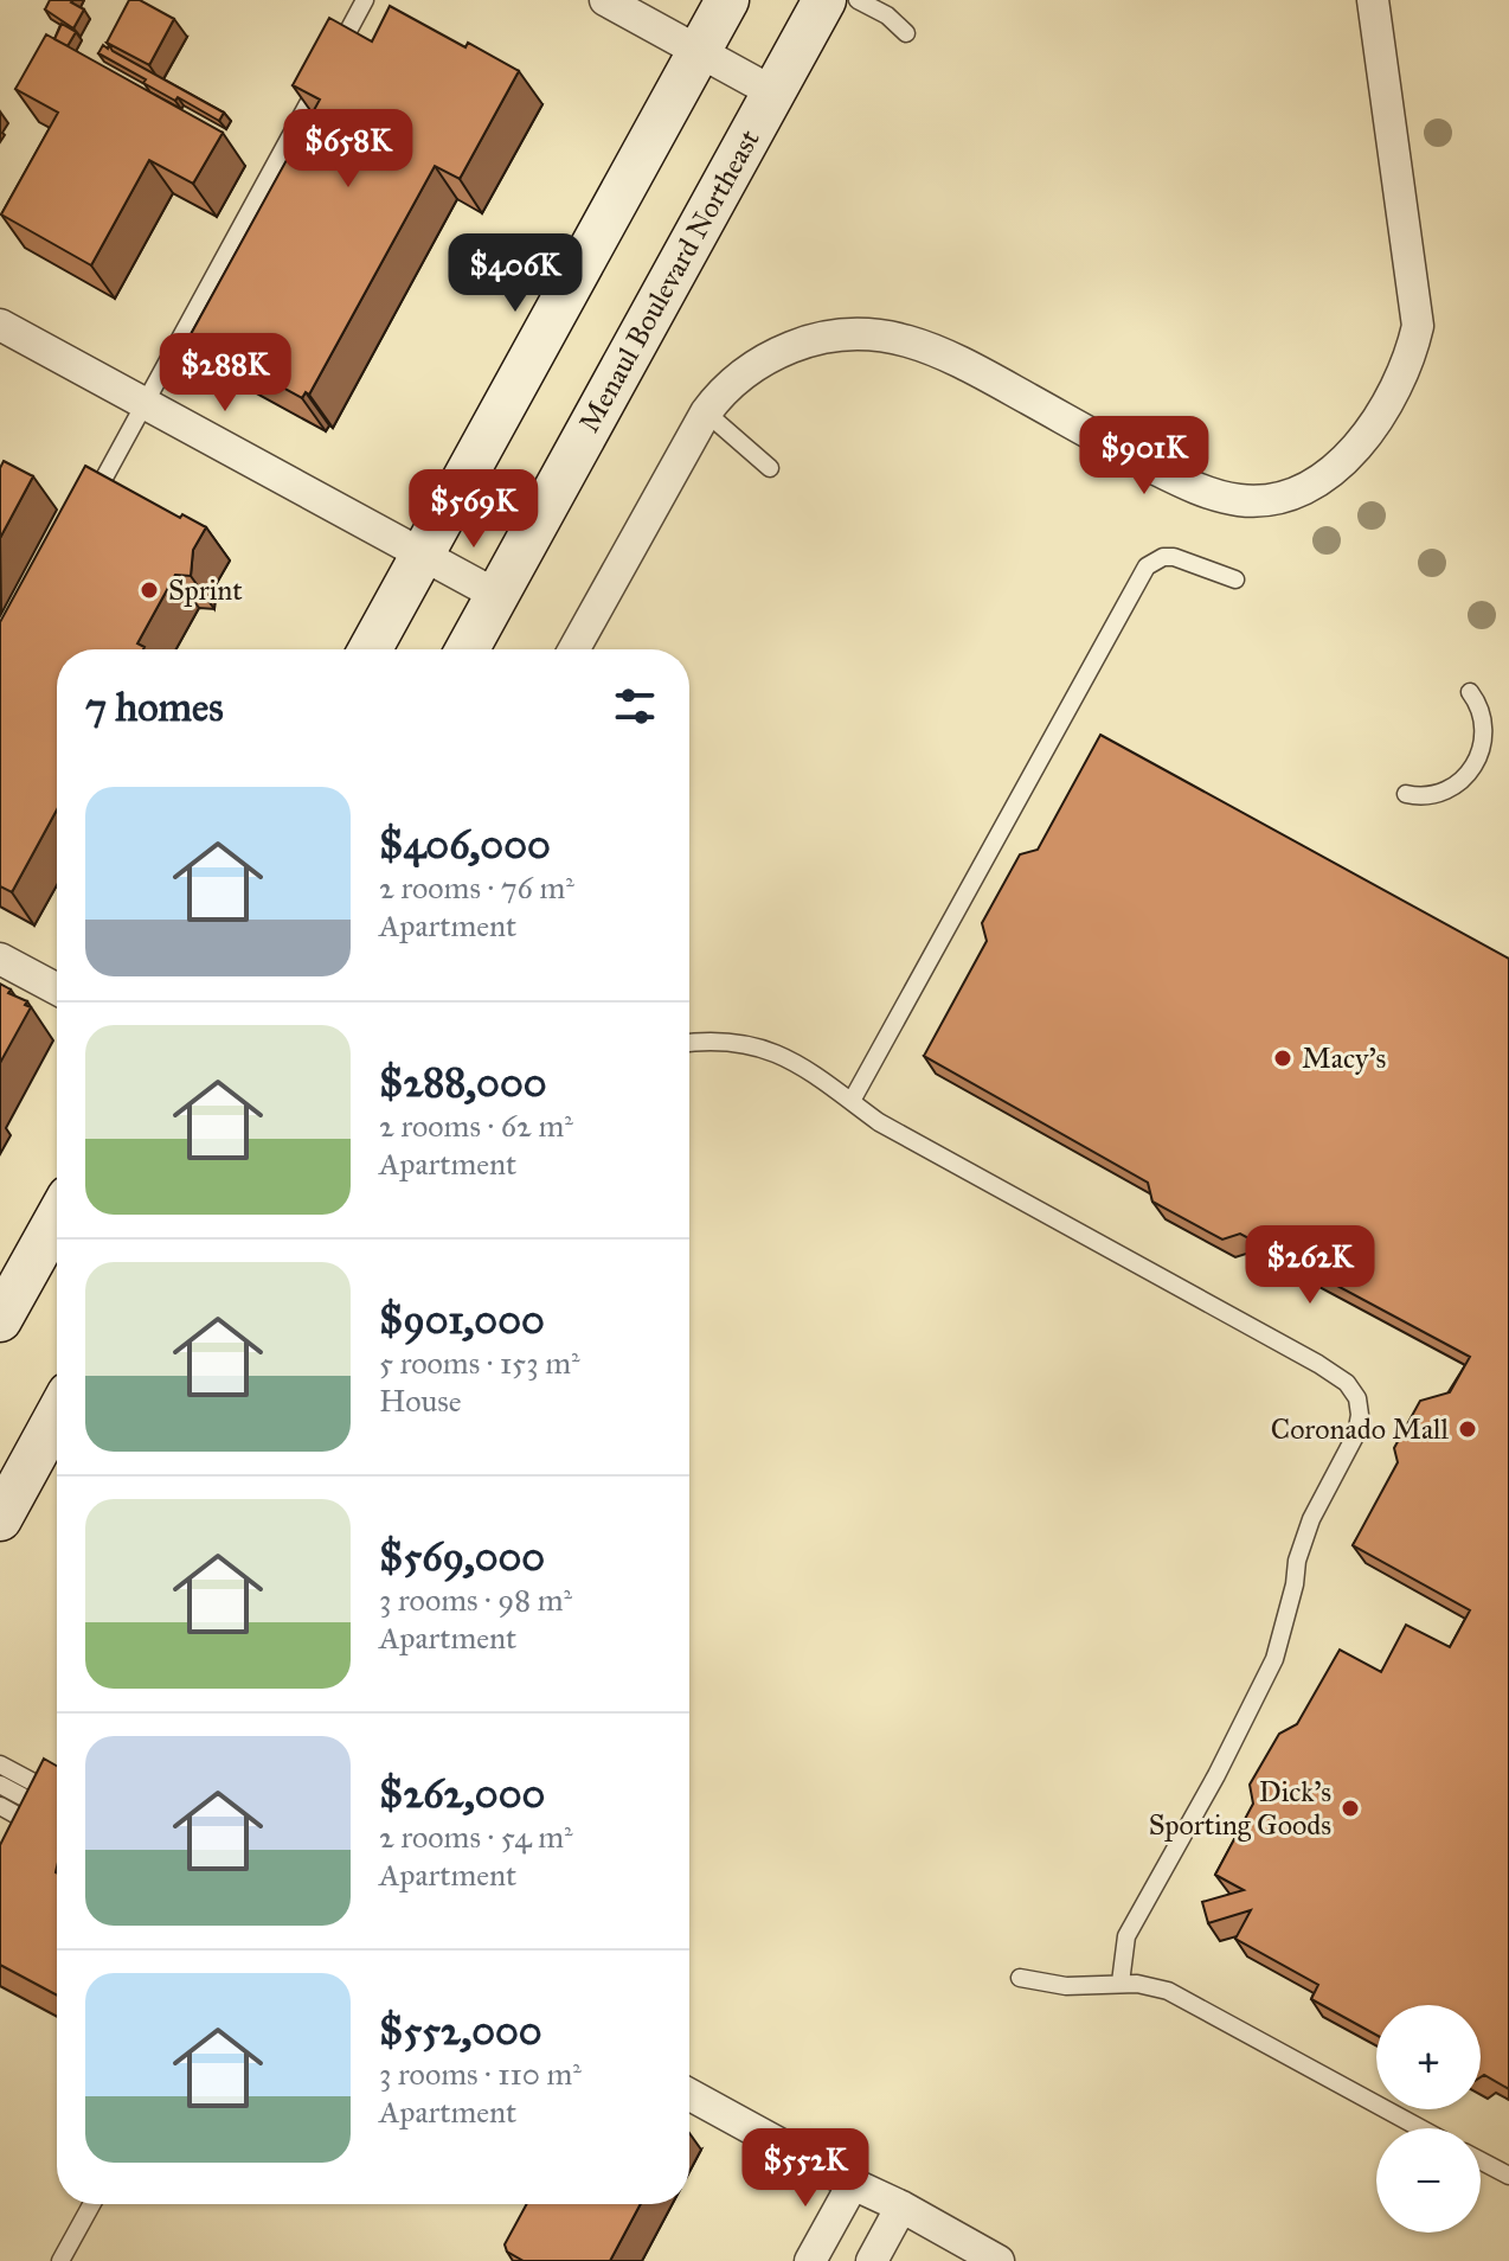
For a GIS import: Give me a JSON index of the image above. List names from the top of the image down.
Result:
{
  "streets": {
    "main road": ["Menaul Boulevard Northeast"]
  },
  "places": [
    "Sprint",
    "Macy's",
    "Coronado Mall",
    "Dick's Sporting Goods"
  ],
  "page": {
    "price": [
      "$658K",
      "$406K",
      "$288K",
      "$901K",
      "$569K",
      "$262K",
      "$552K"
    ],
    "heading": "7 homes",
    "list": [
      {
        "name": "$406,000",
        "note": "2 rooms · 76 m² · Apartment"
      },
      {
        "name": "$288,000",
        "note": "2 rooms · 62 m² · Apartment"
      },
      {
        "name": "$901,000",
        "note": "5 rooms · 153 m² · House"
      },
      {
        "name": "$569,000",
        "note": "3 rooms · 98 m² · Apartment"
      },
      {
        "name": "$262,000",
        "note": "2 rooms · 54 m² · Apartment"
      },
      {
        "name": "$552,000",
        "note": "3 rooms · 110 m² · Apartment"
      }
    ],
    "map_buttons": ["+", "−"]
  }
}
